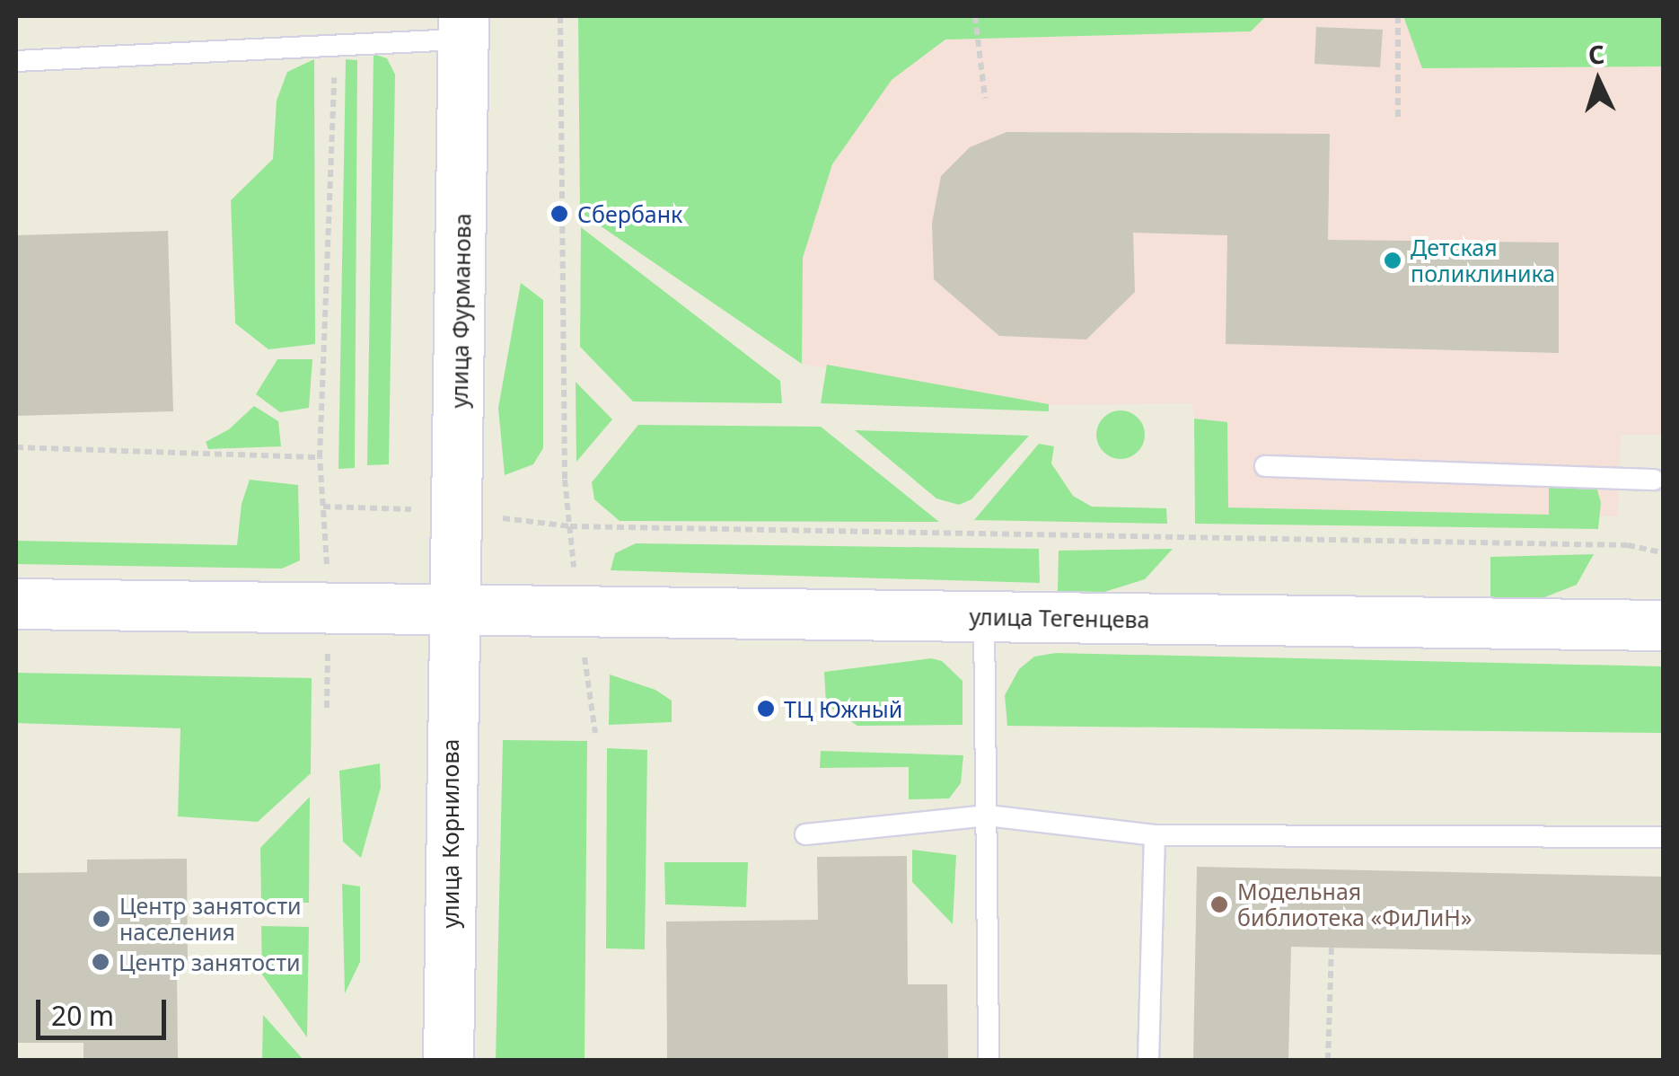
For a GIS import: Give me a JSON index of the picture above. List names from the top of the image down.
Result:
{
  "streets": {
    "main road": ["улица Фурманова", "улица Тегенцева", "улица Корнилова"]
  },
  "crossings": [
    ["улица Фурманова", "улица Тегенцева"],
    ["улица Фурманова", "улица Корнилова"],
    ["улица Тегенцева", "улица Корнилова"]
  ],
  "places": [
    "Сбербанк",
    "Детская поликлиника",
    "ТЦ Южный",
    "Модельная библиотека «ФиЛиН»",
    "Центр занятости населения",
    "Центр занятости"
  ],
  "scale_bar": "20 m",
  "north": "top"
}
